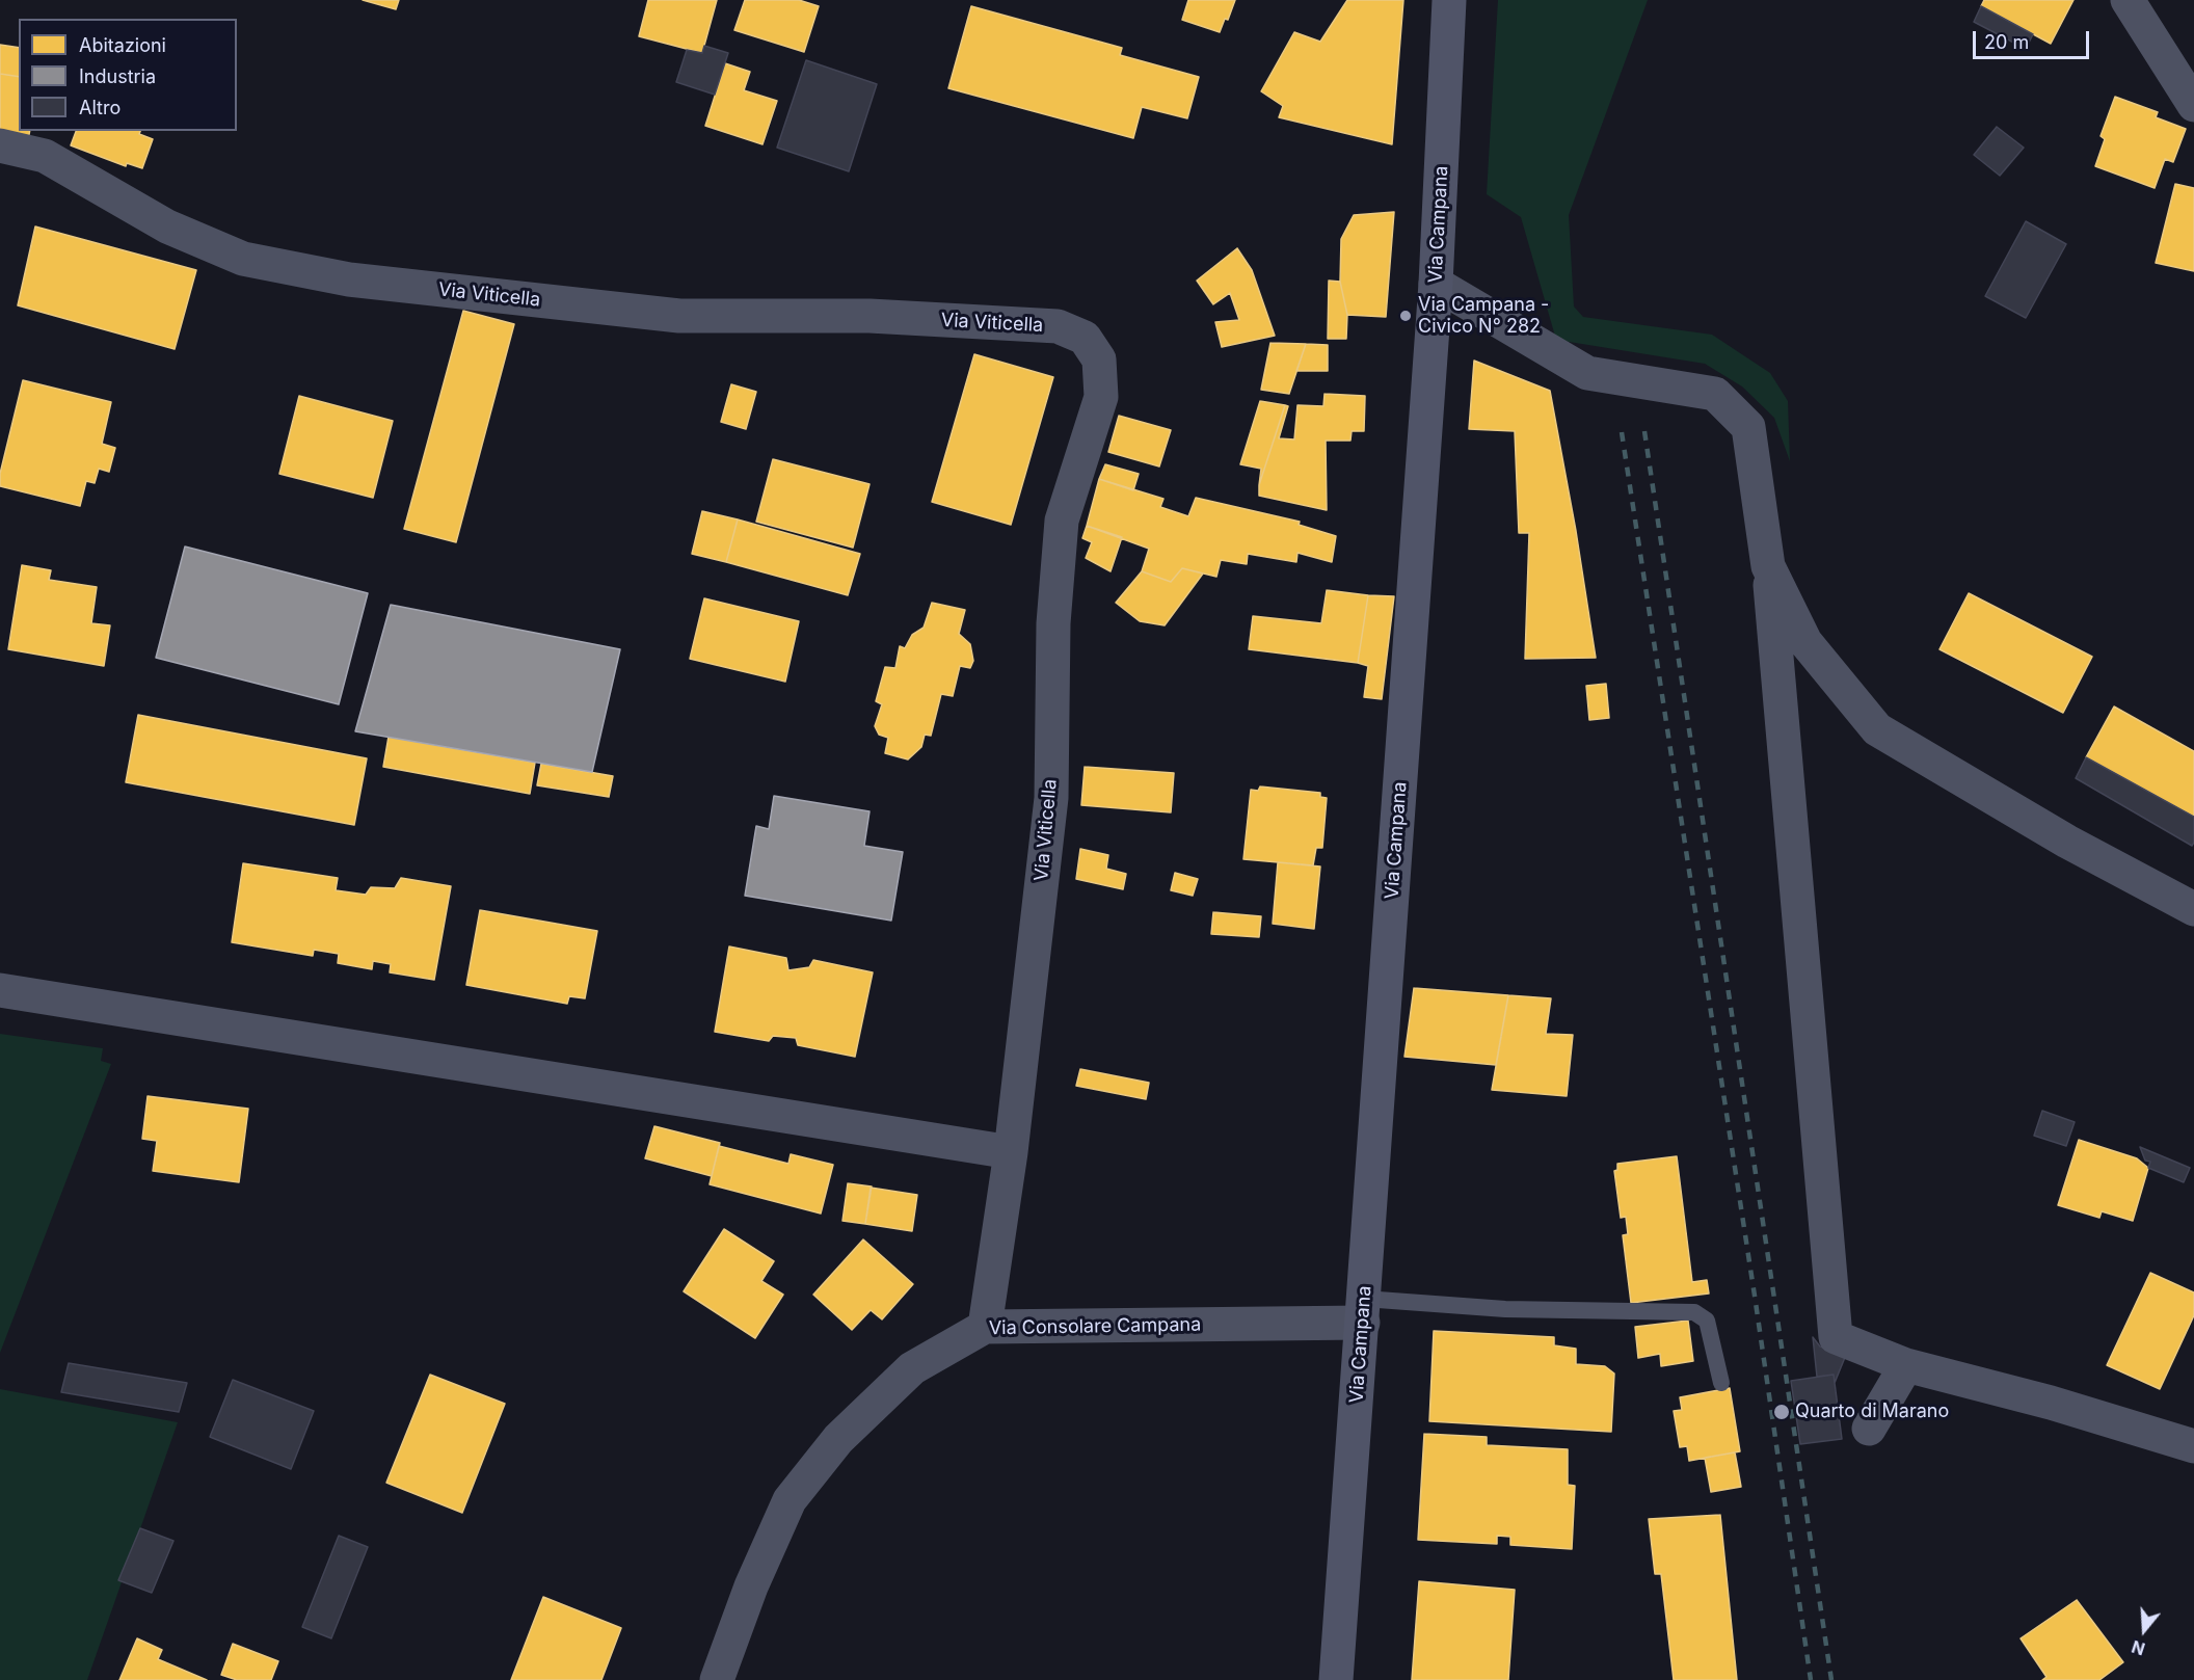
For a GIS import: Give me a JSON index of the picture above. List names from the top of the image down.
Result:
{
  "streets": {
    "main road": ["Via Campana"],
    "street": ["Via Viticella", "Via Consolare Campana"]
  },
  "crossings": [
    ["Via Campana", "Via Consolare Campana"],
    ["Via Viticella", "Via Consolare Campana"]
  ],
  "places": ["Via Campana - Civico N° 282", "Quarto di Marano"],
  "legend": ["Abitazioni", "Industria", "Altro"],
  "scale_bar": "20 m",
  "north": "bottom"
}
